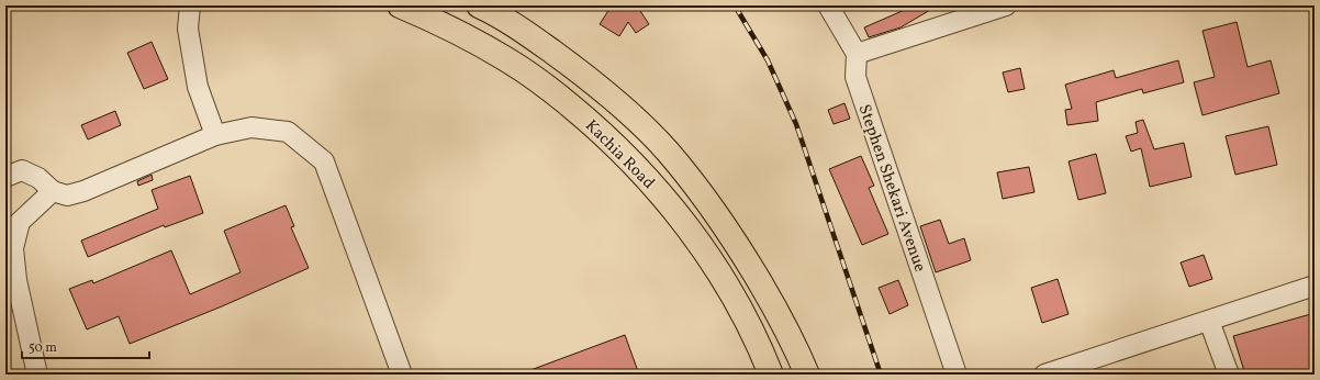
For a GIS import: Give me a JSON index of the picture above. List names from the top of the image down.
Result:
{
  "streets": {
    "main road": ["Kachia Road"],
    "street": ["Stephen Shekari Avenue"]
  },
  "scale_bar": "50 m"
}
